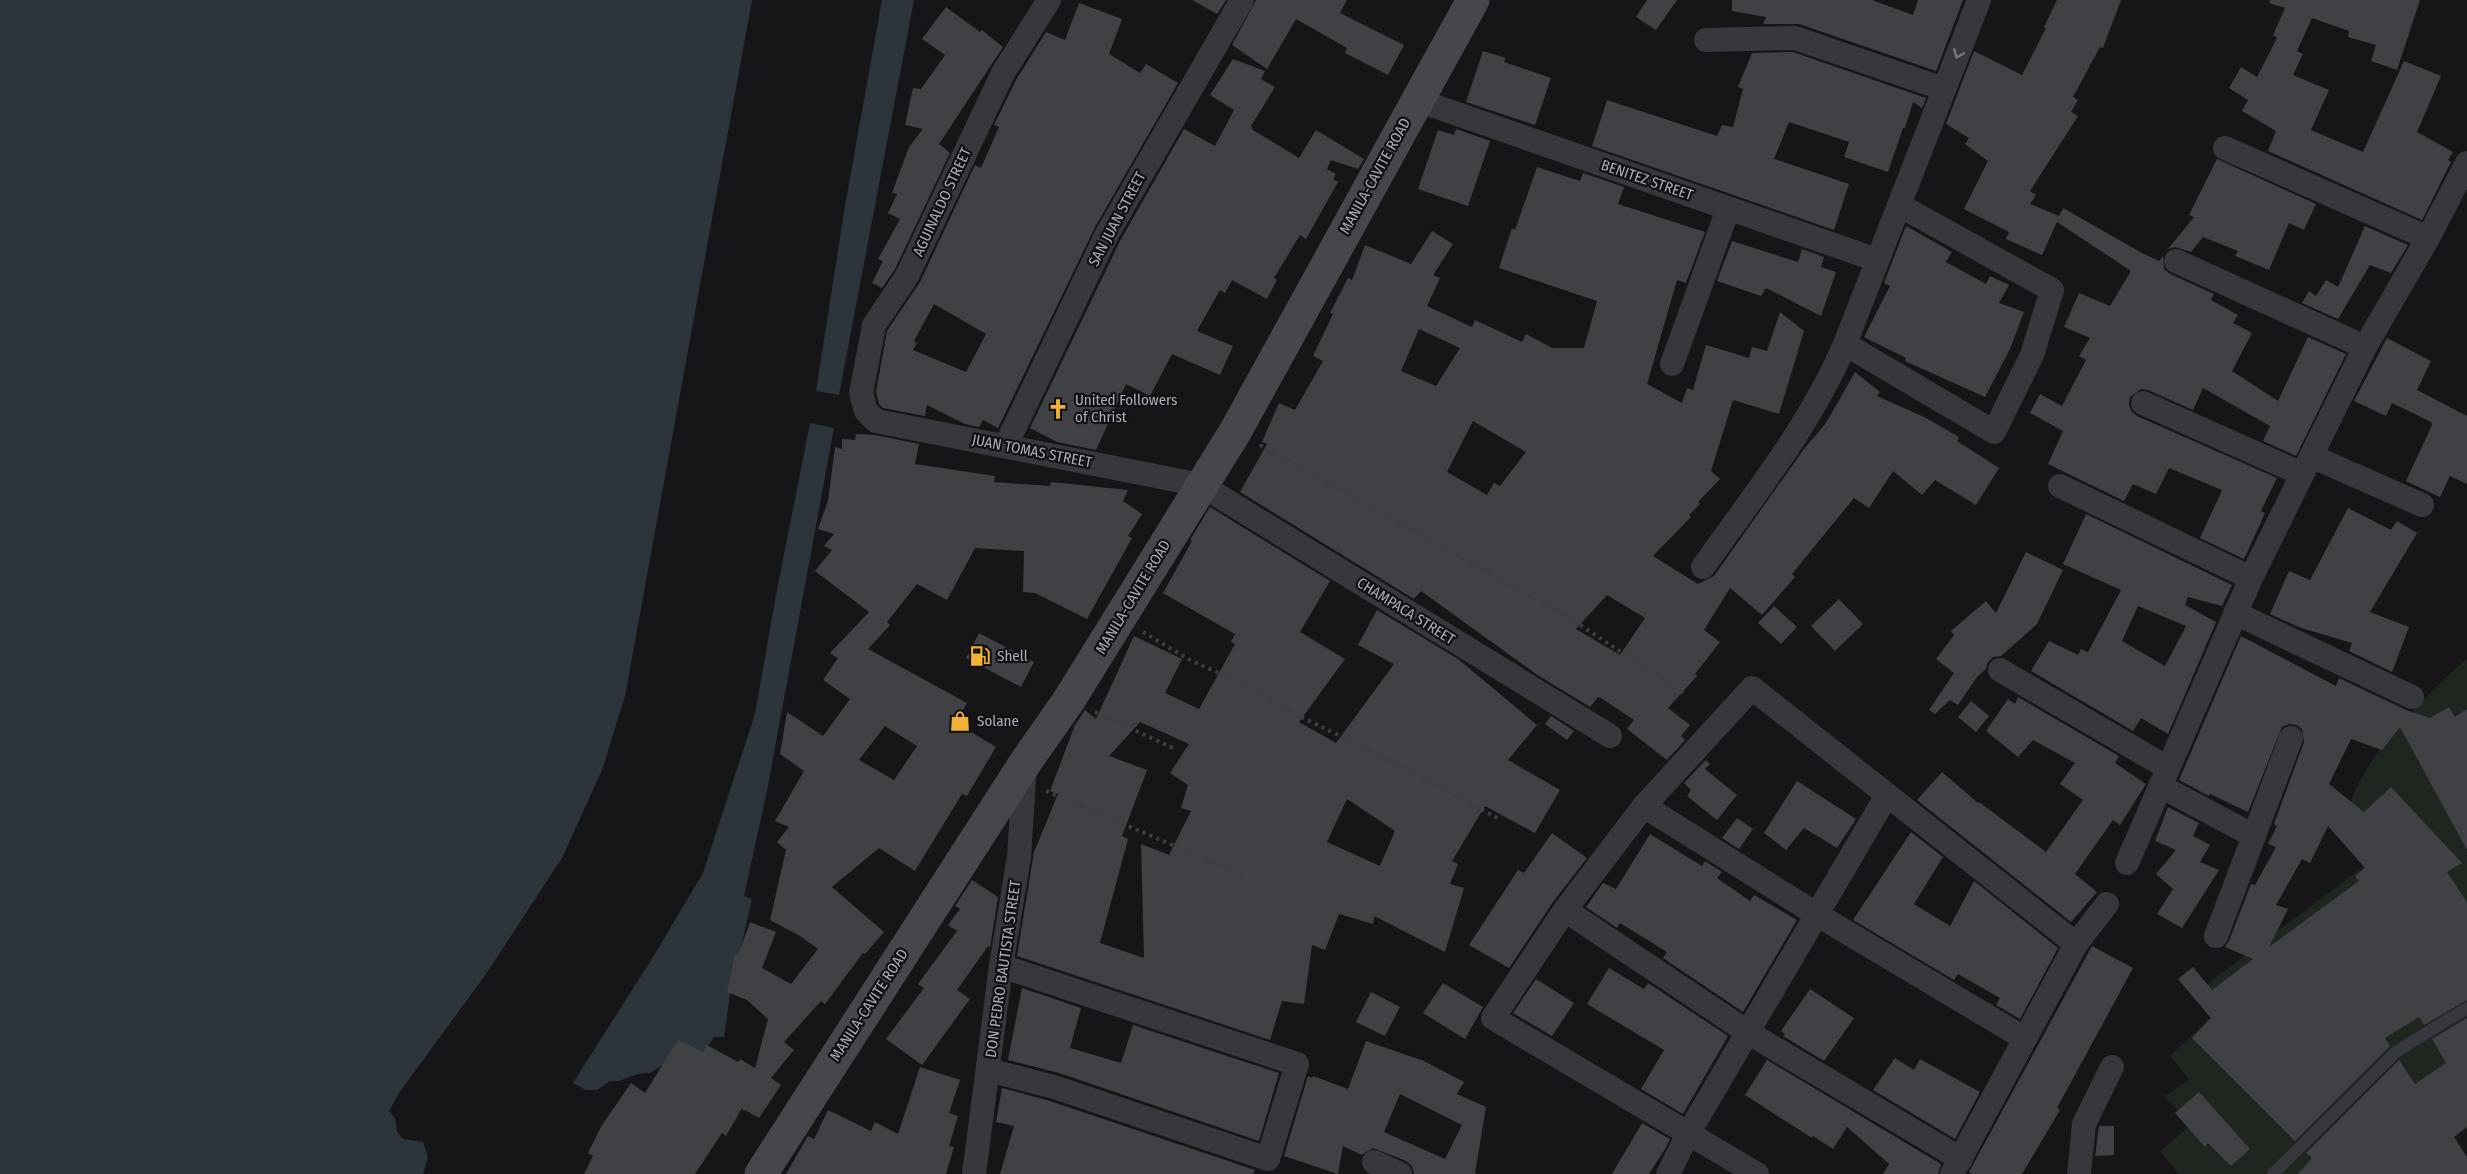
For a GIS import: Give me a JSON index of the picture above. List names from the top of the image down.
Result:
{
  "streets": {
    "main road": ["MANILA-CAVITE ROAD"],
    "street": [
      "BENITEZ STREET",
      "AGUINALDO STREET",
      "SAN JUAN STREET",
      "JUAN TOMAS STREET",
      "CHAMPACA STREET",
      "DON PEDRO BAUTISTA STREET"
    ]
  },
  "crossings": [
    ["MANILA-CAVITE ROAD", "BENITEZ STREET"],
    ["MANILA-CAVITE ROAD", "JUAN TOMAS STREET"],
    ["MANILA-CAVITE ROAD", "CHAMPACA STREET"],
    ["MANILA-CAVITE ROAD", "DON PEDRO BAUTISTA STREET"],
    ["AGUINALDO STREET", "JUAN TOMAS STREET"],
    ["SAN JUAN STREET", "JUAN TOMAS STREET"],
    ["JUAN TOMAS STREET", "CHAMPACA STREET"]
  ],
  "places": {
    "church": ["United Followers of Christ"],
    "fuel station": ["Shell"],
    "shop": ["Solane"]
  }
}
